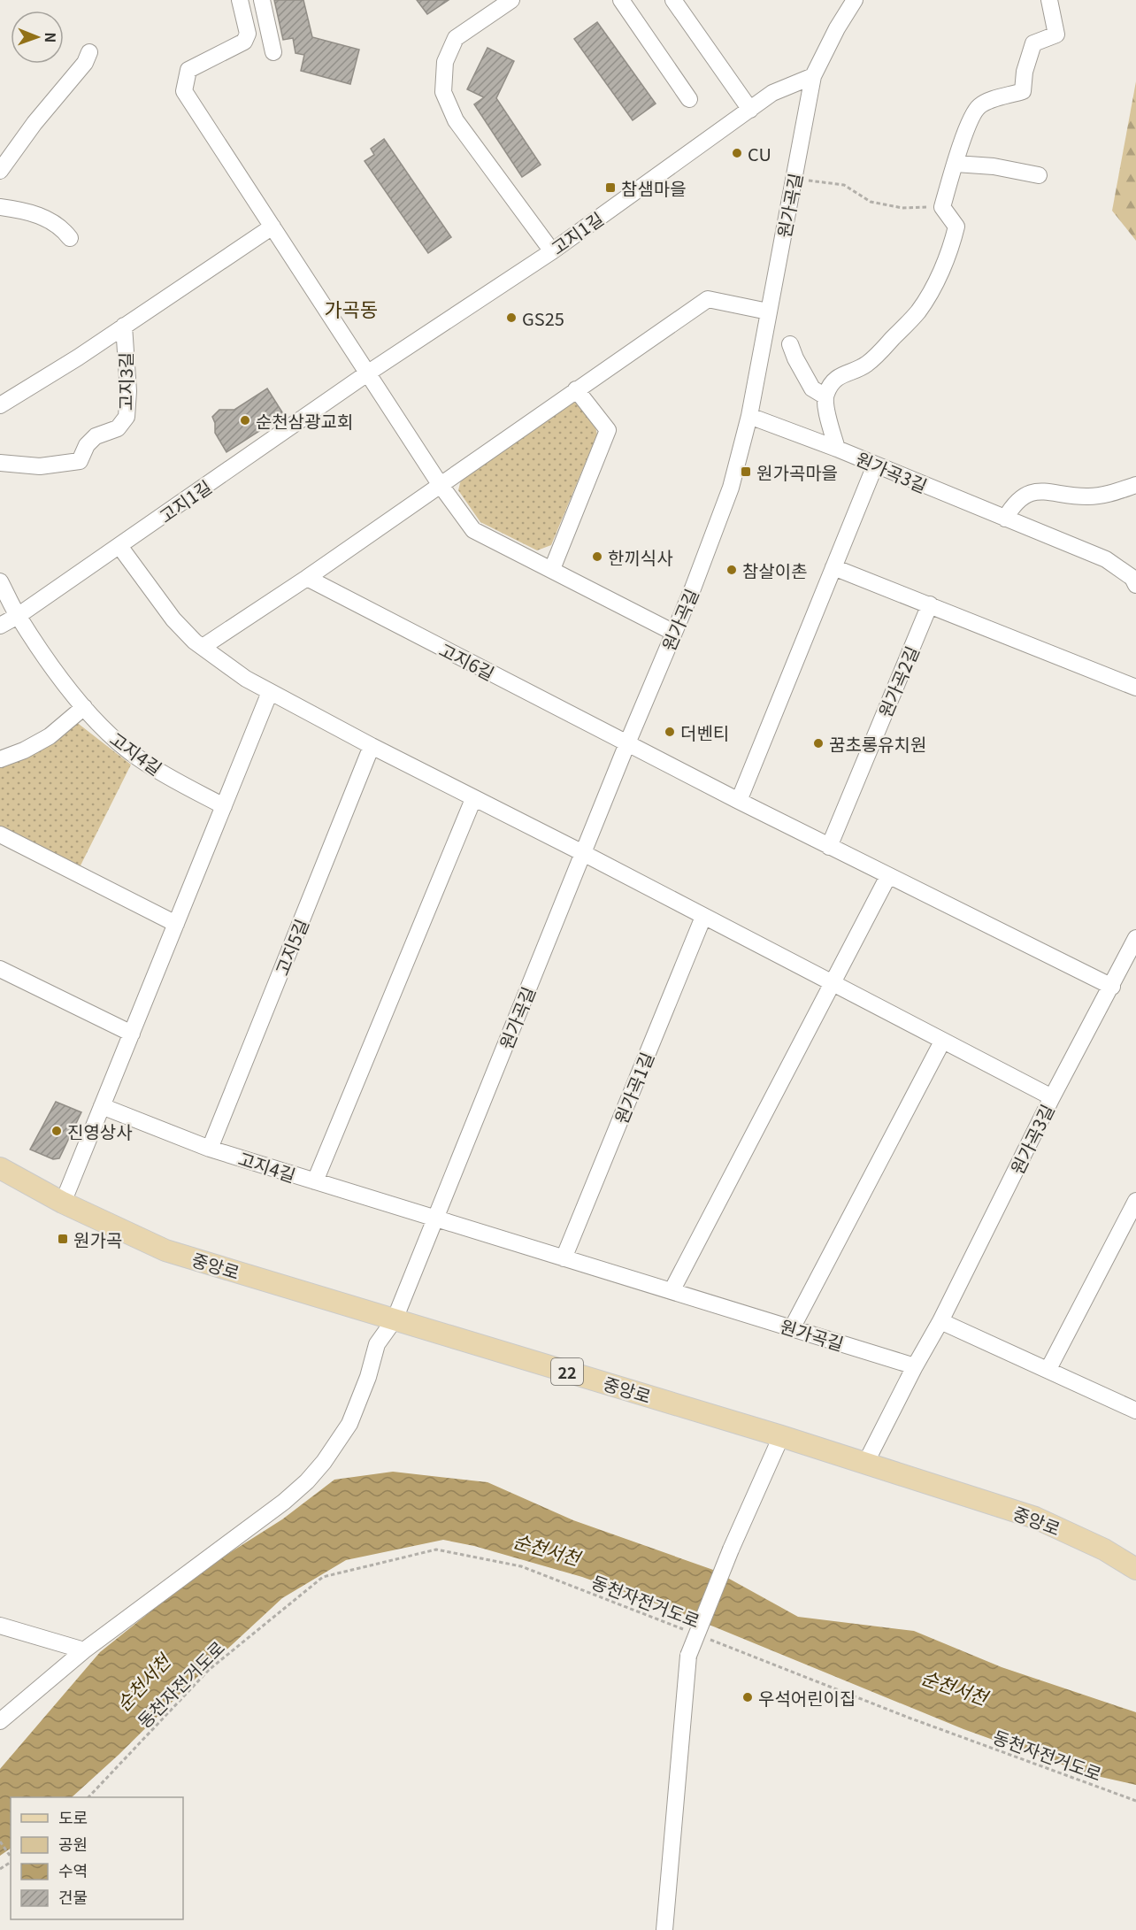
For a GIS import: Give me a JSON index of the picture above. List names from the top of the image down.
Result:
{
  "streets": {
    "main road": ["중앙로", "22"],
    "street": [
      "원가곡길",
      "고지1길",
      "고지3길",
      "원가곡3길",
      "고지6길",
      "원가곡2길",
      "고지4길",
      "고지5길",
      "원가곡1길"
    ],
    "path": ["동천자전거도로"]
  },
  "crossings": [
    ["원가곡길", "고지1길"],
    ["원가곡길", "원가곡3길"],
    ["원가곡길", "고지6길"],
    ["원가곡길", "고지4길"],
    ["원가곡길", "원가곡1길"],
    ["원가곡길", "중앙로"],
    ["고지1길", "고지4길"],
    ["원가곡3길", "중앙로"],
    ["고지4길", "고지5길"]
  ],
  "districts": ["가곡동"],
  "water": ["순천서천"],
  "places": {
    "other": [
      "CU",
      "GS25",
      "순천삼광교회",
      "한끼식사",
      "참살이촌",
      "더벤티",
      "꿈초롱유치원",
      "진영상사",
      "우석어린이집"
    ],
    "transit": ["참샘마을", "원가곡마을", "원가곡"]
  },
  "legend": [
    "도로",
    "공원",
    "수역",
    "건물"
  ],
  "north": "right"
}
